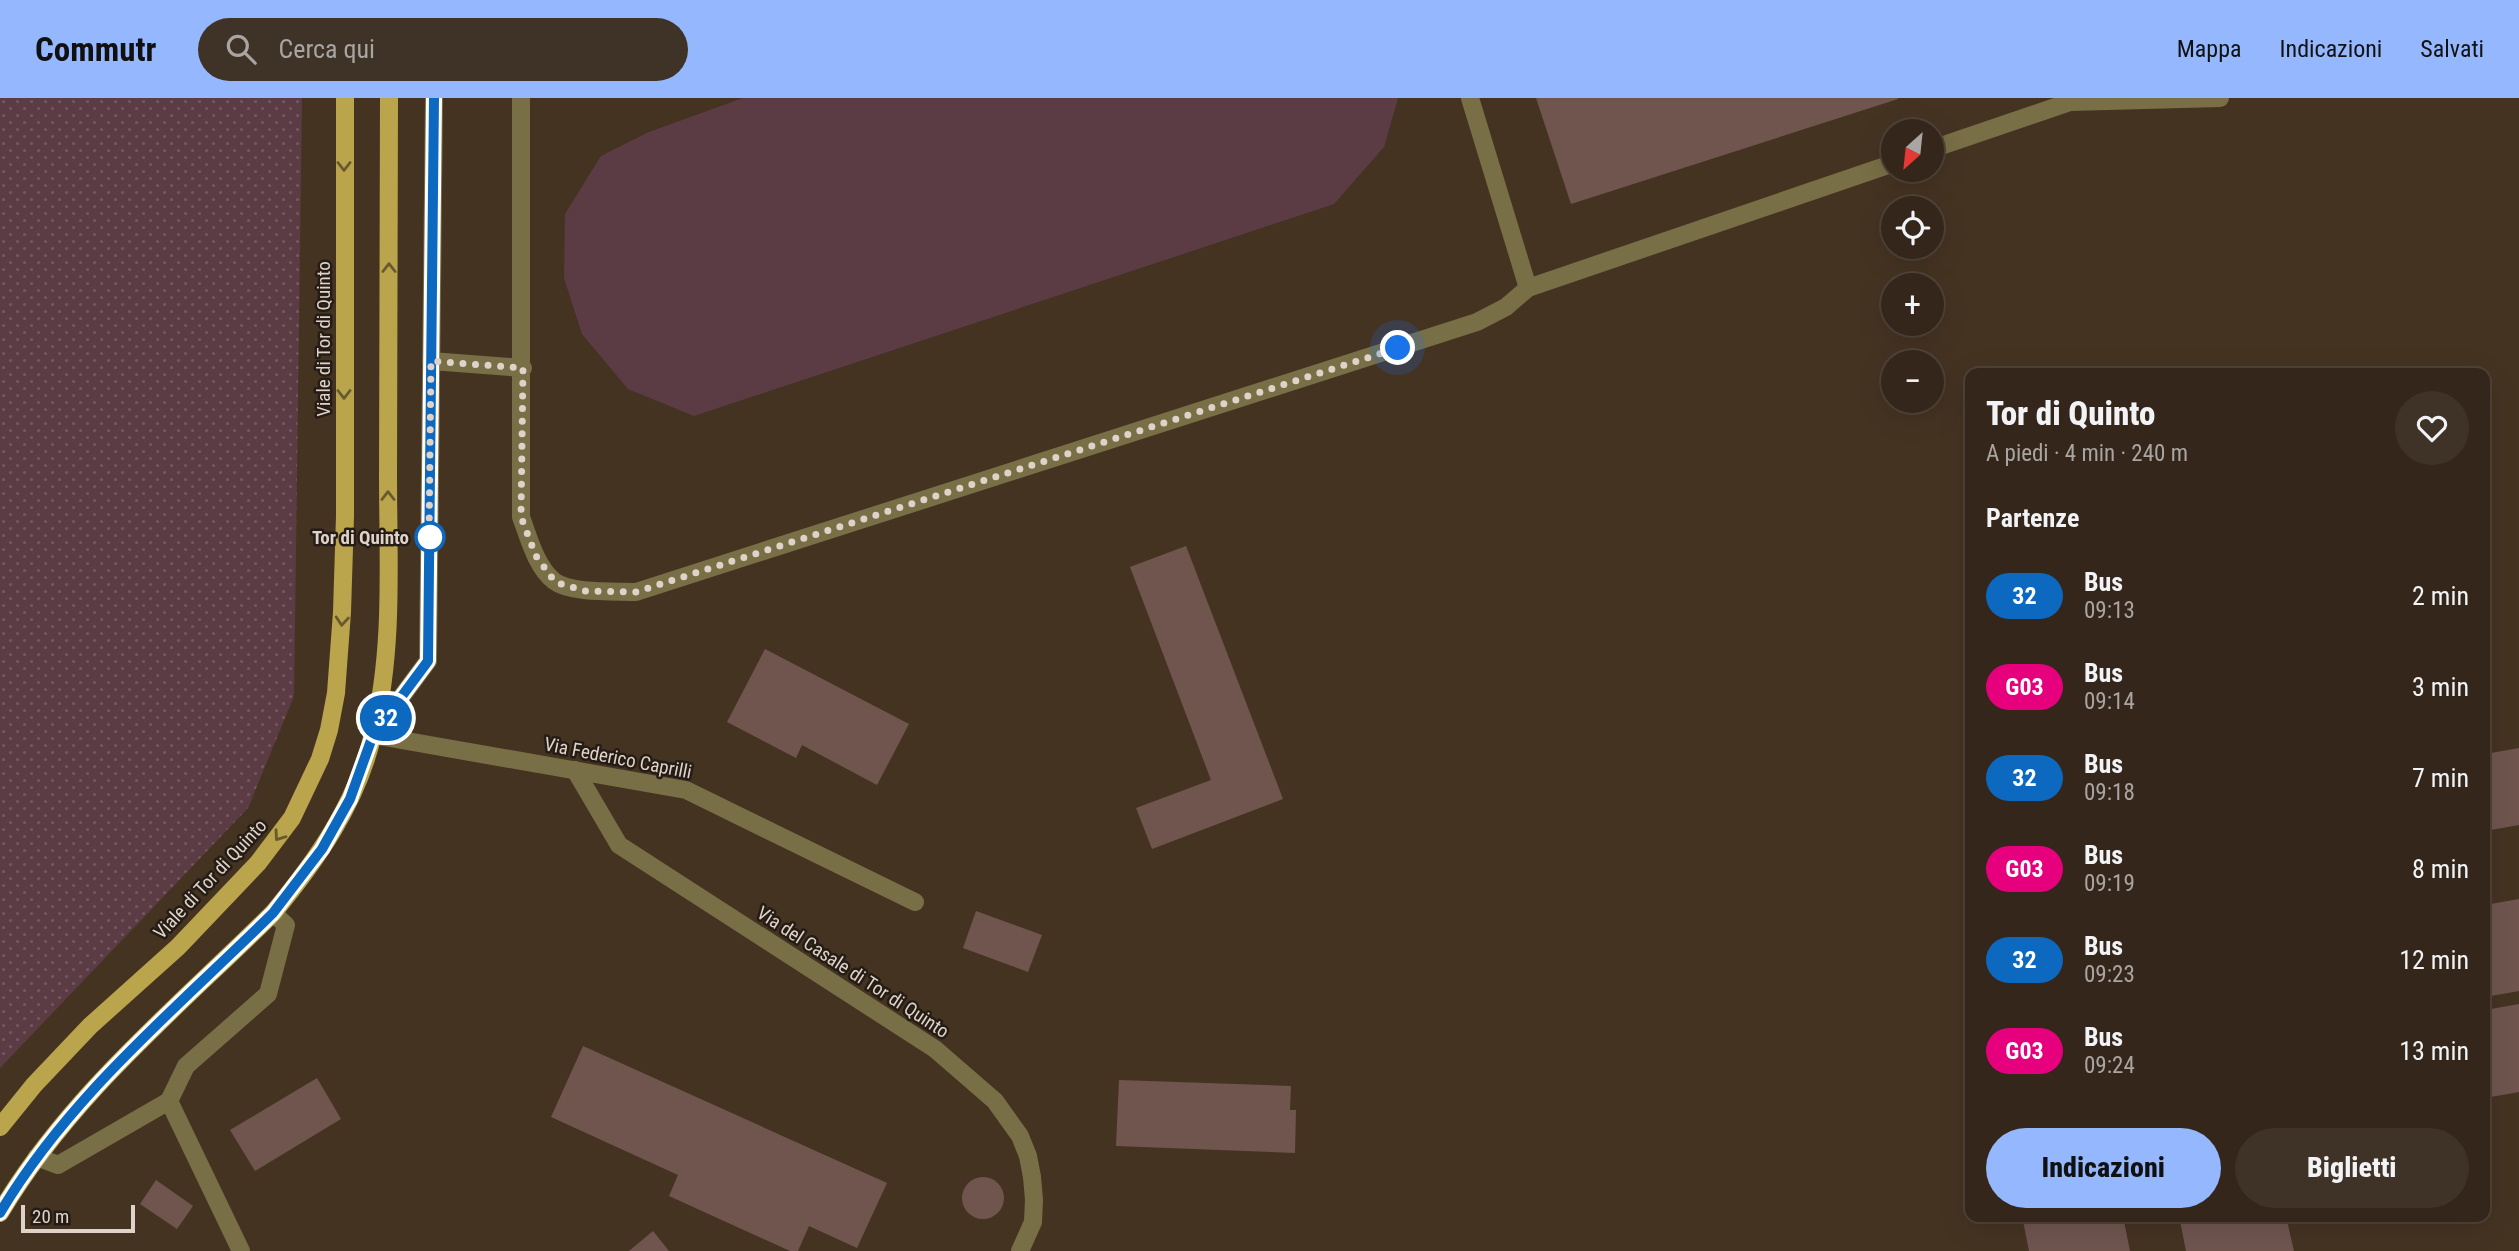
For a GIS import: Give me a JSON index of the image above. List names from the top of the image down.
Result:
{
  "streets": {
    "main road": ["Viale di Tor di Quinto"],
    "street": ["Via Federico Caprilli", "Via del Casale di Tor di Quinto"]
  },
  "crossings": [
    ["Via Federico Caprilli", "Via del Casale di Tor di Quinto"]
  ],
  "places": ["Tor di Quinto"],
  "lines": ["bus line 32"],
  "scale_bar": "20 m",
  "north": "bottom left",
  "page": {
    "header": "Commutr",
    "search": "Cerca qui",
    "nav": ["Mappa", "Indicazioni", "Salvati"],
    "on_map": "32",
    "map_buttons": ["+", "−"],
    "heading": [
      ["Tor di Quinto", "A piedi · 4 min · 240 m"],
      "Partenze"
    ],
    "list": [
      {
        "mark": "32",
        "name": "Bus",
        "note": "09:13",
        "value": "2 min"
      },
      {
        "mark": "G03",
        "name": "Bus",
        "note": "09:14",
        "value": "3 min"
      },
      {
        "mark": "32",
        "name": "Bus",
        "note": "09:18",
        "value": "7 min"
      },
      {
        "mark": "G03",
        "name": "Bus",
        "note": "09:19",
        "value": "8 min"
      },
      {
        "mark": "32",
        "name": "Bus",
        "note": "09:23",
        "value": "12 min"
      },
      {
        "mark": "G03",
        "name": "Bus",
        "note": "09:24",
        "value": "13 min"
      }
    ],
    "buttons": ["Indicazioni", "Biglietti"],
    "scale": "20 m"
  }
}
